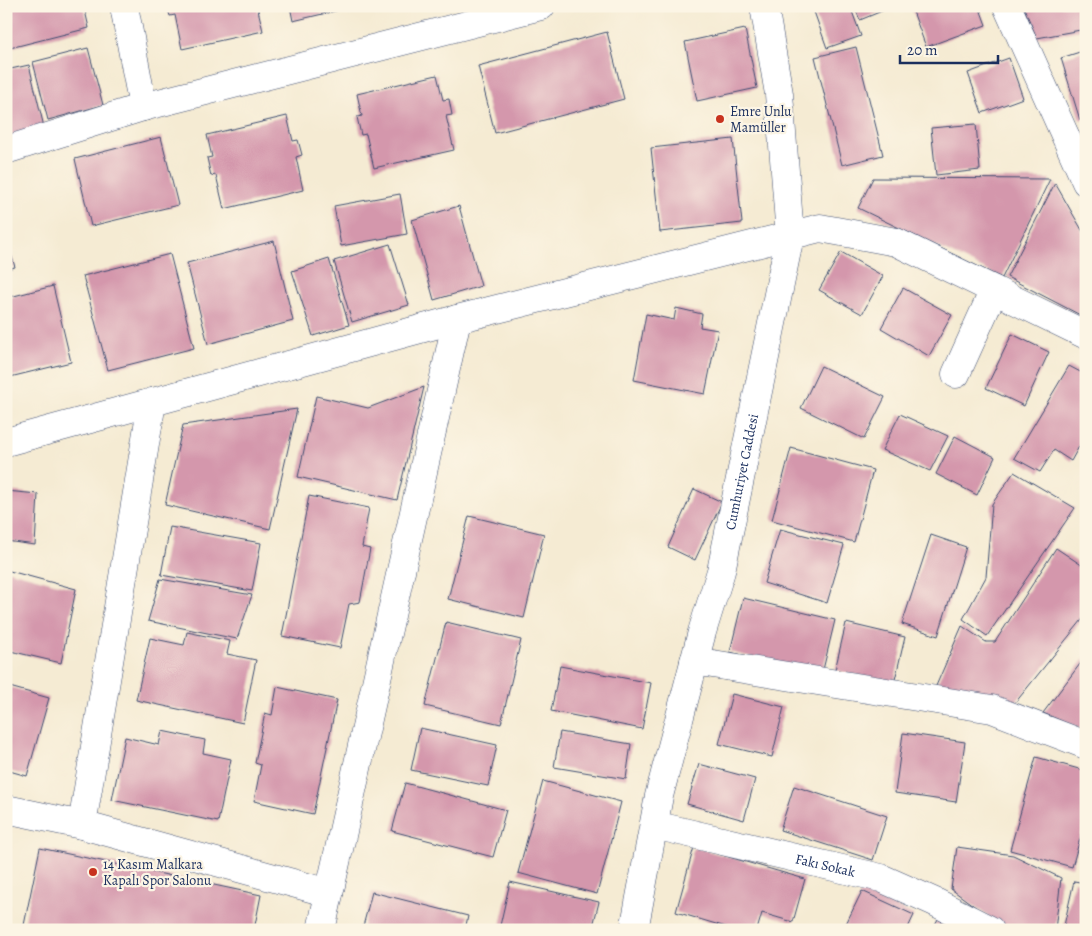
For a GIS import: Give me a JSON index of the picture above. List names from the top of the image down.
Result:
{
  "streets": {
    "street": ["Cumhuriyet Caddesi", "Fakı Sokak"]
  },
  "crossings": [
    ["Cumhuriyet Caddesi", "Fakı Sokak"]
  ],
  "places": ["Emre Unlu Mamüller", "14 Kasım Malkara Kapalı Spor Salonu"],
  "scale_bar": "20 m"
}
